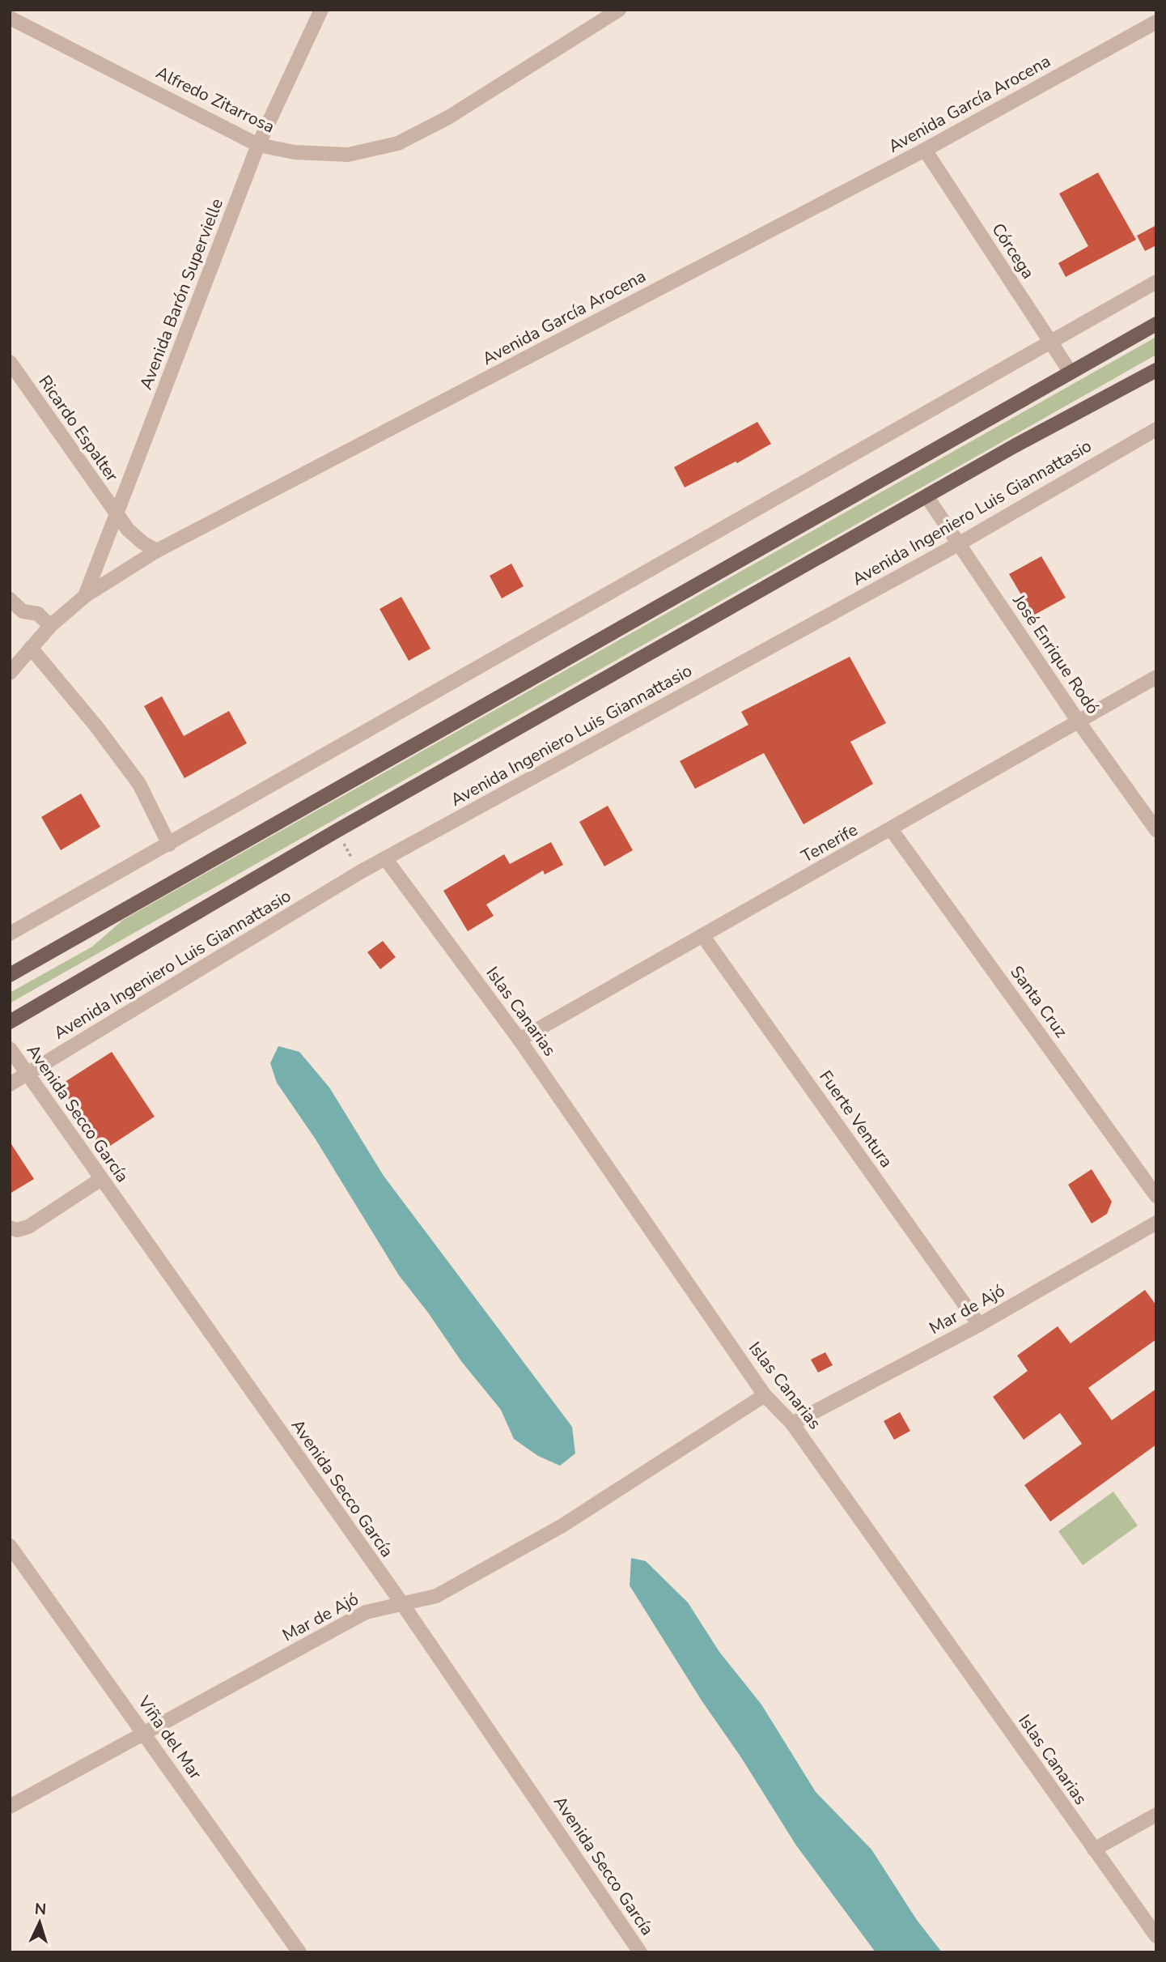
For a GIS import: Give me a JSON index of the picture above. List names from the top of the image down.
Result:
{
  "streets": {
    "main road": ["Avenida Ingeniero Luis Giannattasio"],
    "street": [
      "Alfredo Zitarrosa",
      "Avenida García Arocena",
      "Córcega",
      "Avenida Barón Supervielle",
      "Ricardo Espalter",
      "José Enrique Rodó",
      "Tenerife",
      "Santa Cruz",
      "Islas Canarias",
      "Avenida Secco García",
      "Fuerte Ventura",
      "Mar de Ajó",
      "Viña del Mar"
    ]
  },
  "crossings": [
    ["Alfredo Zitarrosa", "Avenida Barón Supervielle"],
    ["Avenida García Arocena", "Córcega"],
    ["Avenida García Arocena", "Avenida Barón Supervielle"],
    ["Avenida García Arocena", "Ricardo Espalter"],
    ["Avenida Barón Supervielle", "Ricardo Espalter"],
    ["Avenida Ingeniero Luis Giannattasio", "José Enrique Rodó"],
    ["Avenida Ingeniero Luis Giannattasio", "Islas Canarias"],
    ["Avenida Ingeniero Luis Giannattasio", "Avenida Secco García"],
    ["José Enrique Rodó", "Tenerife"],
    ["Tenerife", "Santa Cruz"],
    ["Tenerife", "Islas Canarias"],
    ["Tenerife", "Fuerte Ventura"],
    ["Islas Canarias", "Mar de Ajó"],
    ["Avenida Secco García", "Mar de Ajó"],
    ["Fuerte Ventura", "Mar de Ajó"],
    ["Mar de Ajó", "Viña del Mar"]
  ],
  "north": "top"
}
